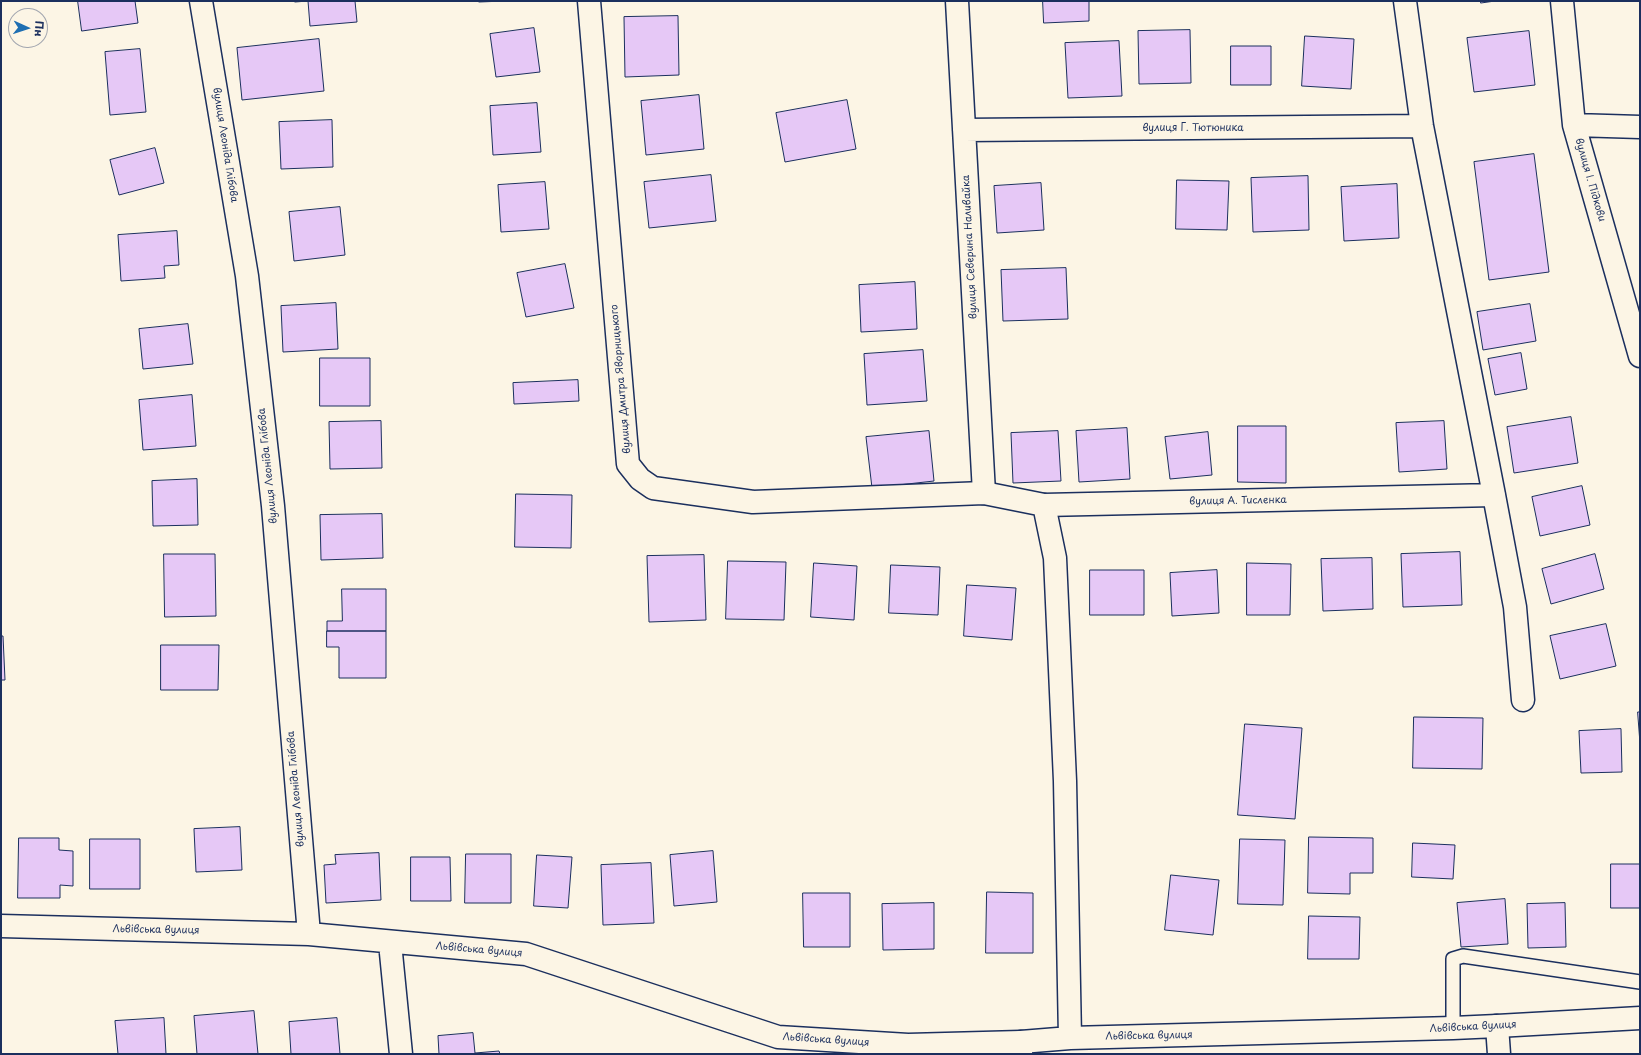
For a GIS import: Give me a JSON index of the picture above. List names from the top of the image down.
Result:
{
  "streets": {
    "street": [
      "вулиця Г. Тютюника",
      "вулиця Леоніда Глібова",
      "вулиця І. Підкови",
      "вулиця Северина Наливайка",
      "вулиця Дмитра Яворницького",
      "вулиця А. Тисленка",
      "Львівська вулиця"
    ]
  },
  "crossings": [
    ["вулиця Г. Тютюника", "вулиця Северина Наливайка"],
    ["вулиця Леоніда Глібова", "Львівська вулиця"],
    ["вулиця Северина Наливайка", "вулиця Дмитра Яворницького"],
    ["вулиця Северина Наливайка", "вулиця А. Тисленка"],
    ["вулиця Дмитра Яворницького", "вулиця А. Тисленка"]
  ],
  "north": "right"
}
